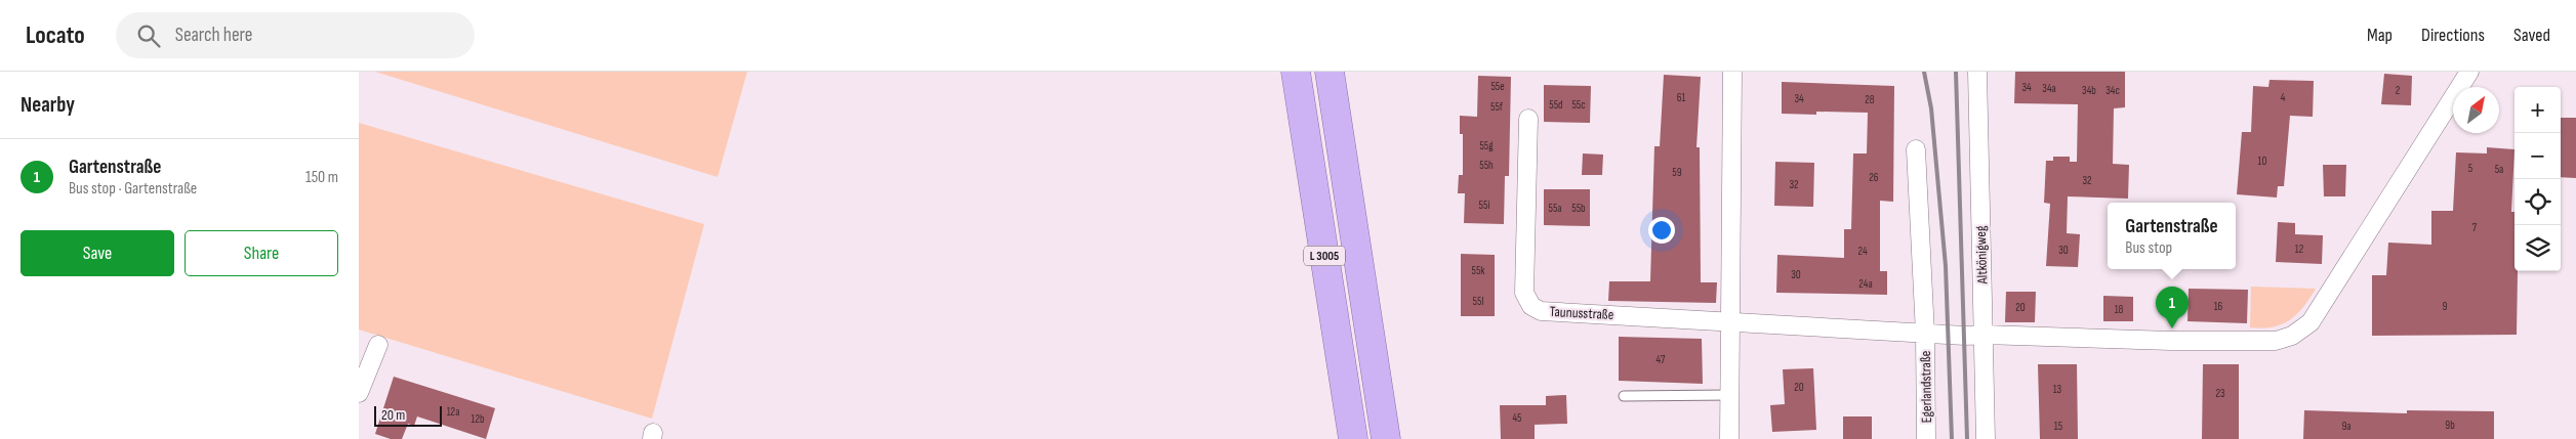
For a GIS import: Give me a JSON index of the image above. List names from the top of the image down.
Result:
{
  "streets": {
    "highway": ["L 3005"],
    "street": ["Altkönigweg", "Taunusstraße", "Egerlandstraße"]
  },
  "crossings": [
    ["Altkönigweg", "Taunusstraße"],
    ["Taunusstraße", "Egerlandstraße"]
  ],
  "house_numbers": [
    "55e",
    "34",
    "34a",
    "34b",
    "34c",
    "2",
    "61",
    "4",
    "34",
    "28",
    "55d",
    "55c",
    "55f",
    "55g",
    "10",
    "55h",
    "5",
    "5a",
    "59",
    "26",
    "32",
    "32",
    "55i",
    "55a",
    "55b",
    "7",
    "12",
    "30",
    "24",
    "55k",
    "30",
    "24a",
    "55l",
    "16",
    "9",
    "20",
    "18",
    "47",
    "20",
    "13",
    "23",
    "12a",
    "45",
    "12b",
    "9b",
    "15",
    "9a"
  ],
  "scale_bar": "20 m",
  "north": "top right",
  "page": {
    "header": "Locato",
    "search": "Search here",
    "nav": ["Map", "Directions", "Saved"],
    "heading": "Nearby",
    "map_buttons": ["+", "−"],
    "list": [
      {
        "mark": "1",
        "name": "Gartenstraße",
        "note": "Bus stop · Gartenstraße",
        "value": "150 m"
      }
    ],
    "popup": ["Gartenstraße", "Bus stop"],
    "buttons": ["Save", "Share"],
    "pins": "1",
    "scale": "20 m"
  }
}
